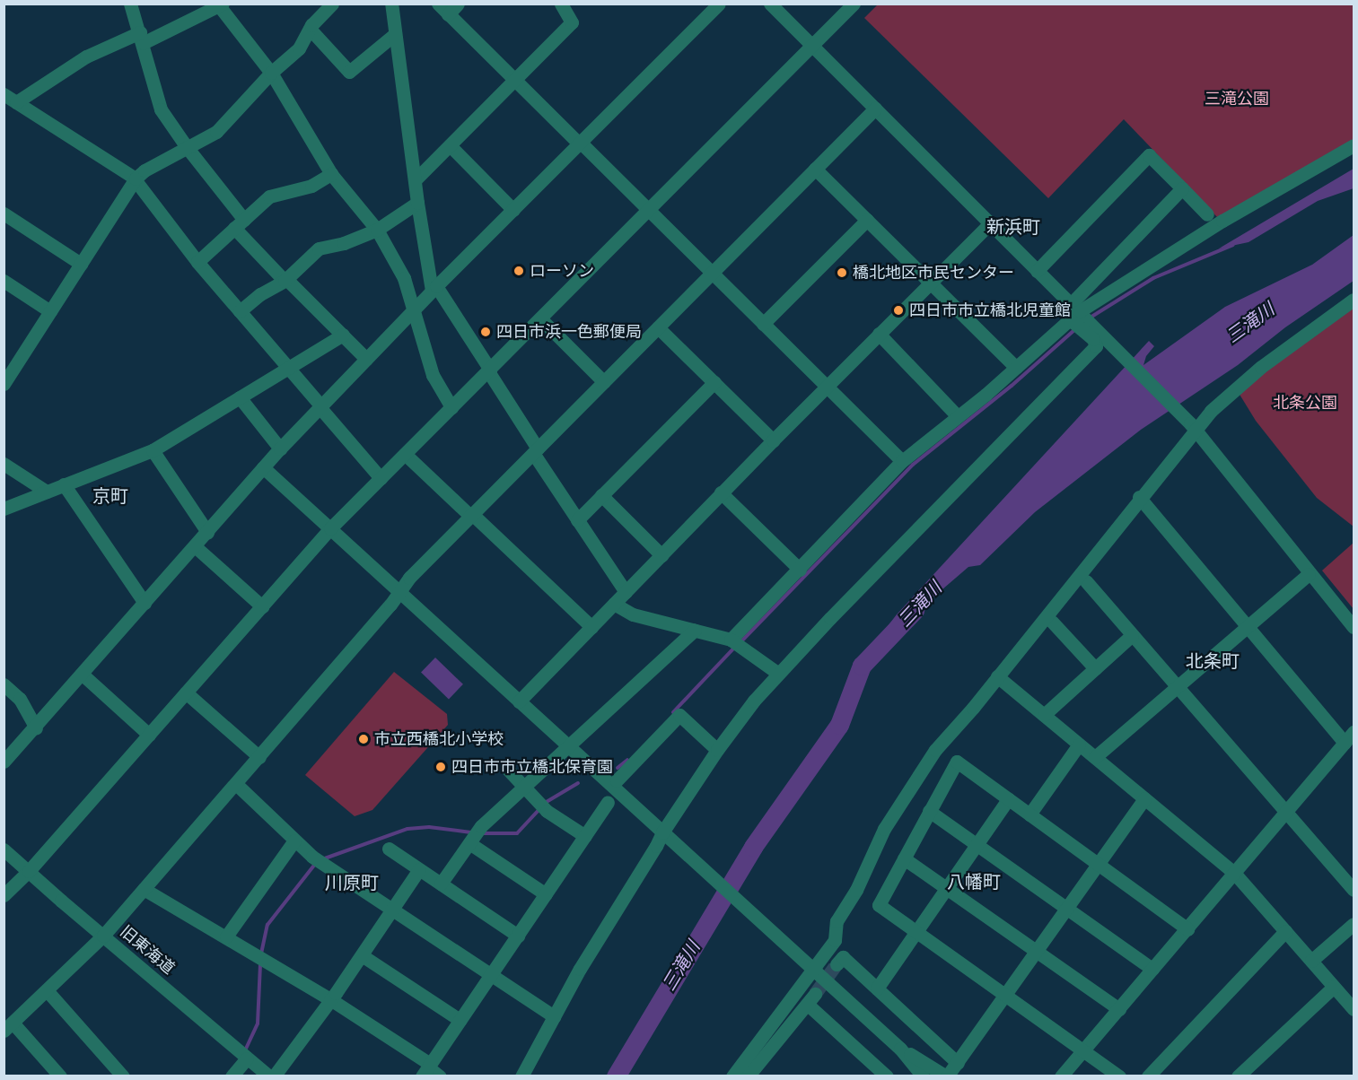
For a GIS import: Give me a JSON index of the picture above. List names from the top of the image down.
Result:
{
  "streets": {
    "street": ["旧東海道"]
  },
  "districts": [
    "新浜町",
    "京町",
    "北条町",
    "八幡町",
    "川原町"
  ],
  "water": ["三滝川"],
  "parks": ["三滝公園", "北条公園"],
  "places": [
    "ローソン",
    "橋北地区市民センター",
    "四日市市立橋北児童館",
    "四日市浜一色郵便局",
    "市立西橋北小学校",
    "四日市市立橋北保育園"
  ]
}
